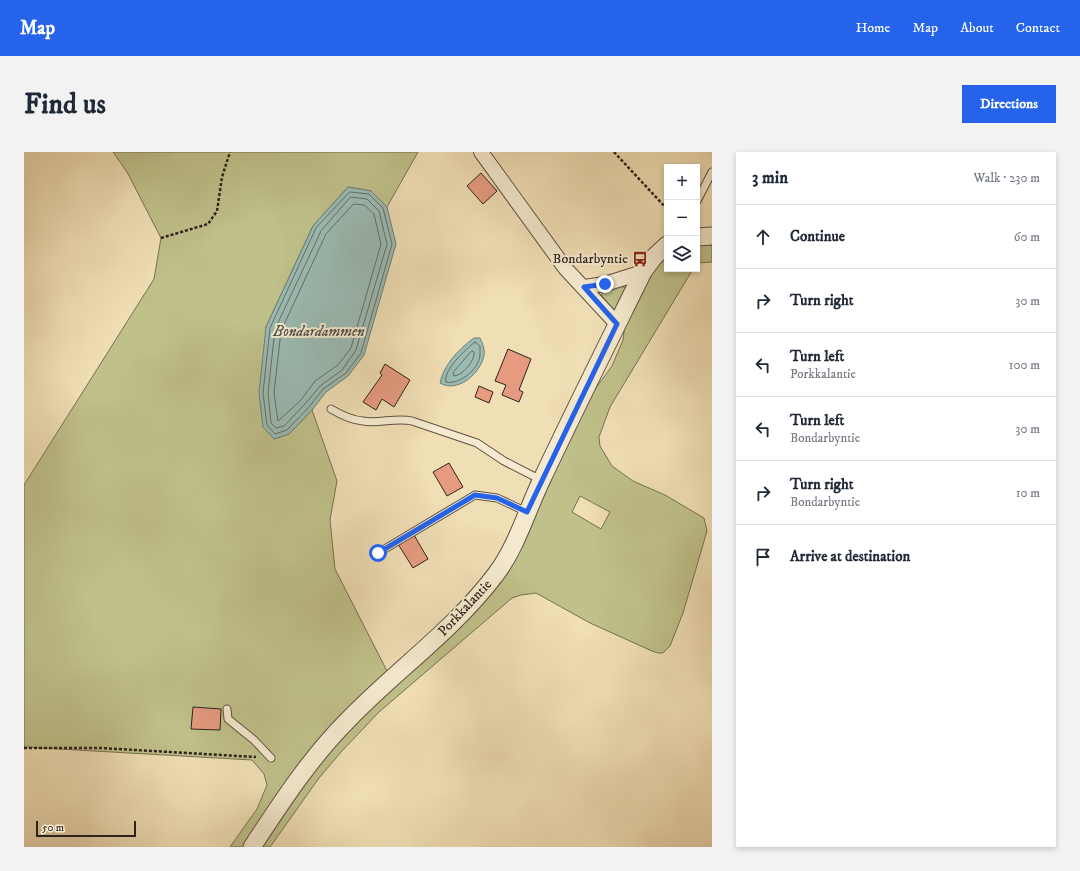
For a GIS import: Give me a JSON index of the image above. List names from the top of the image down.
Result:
{
  "streets": {
    "street": ["Porkkalantie"]
  },
  "water": ["Bondardammen"],
  "places": {
    "bus stop": ["Bondarbyntie"]
  },
  "scale_bar": "50 m",
  "page": {
    "header": "Map",
    "nav": [
      "Home",
      "Map",
      "About",
      "Contact"
    ],
    "buttons": "Directions",
    "title": "Find us",
    "heading": ["3 min", "Walk · 230 m"],
    "map_buttons": ["+", "−"],
    "list": [
      ["Continue", "60 m"],
      ["Turn right", "30 m"],
      ["Turn left", "Porkkalantie", "100 m"],
      ["Turn left", "Bondarbyntie", "30 m"],
      ["Turn right", "Bondarbyntie", "10 m"],
      "Arrive at destination"
    ],
    "scale": "50 m"
  }
}
